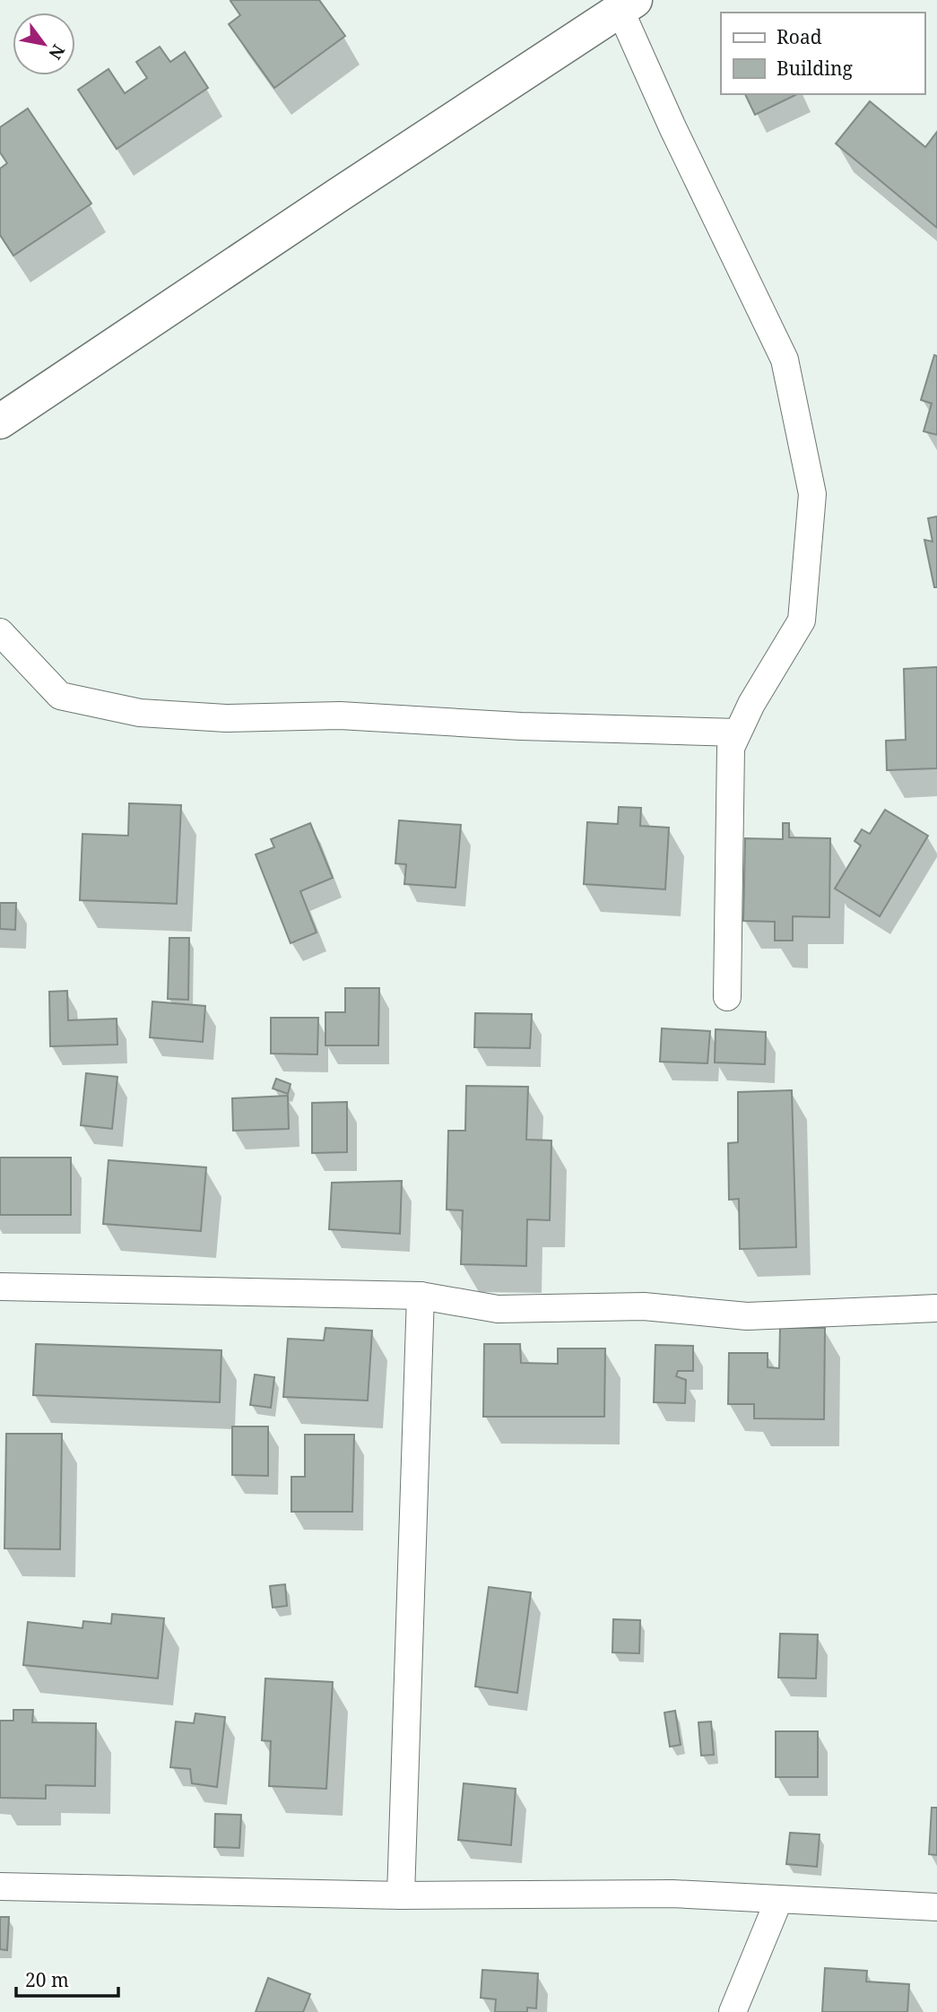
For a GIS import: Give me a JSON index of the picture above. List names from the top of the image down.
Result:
{
  "legend": ["Road", "Building"],
  "scale_bar": "20 m",
  "north": "bottom right"
}
